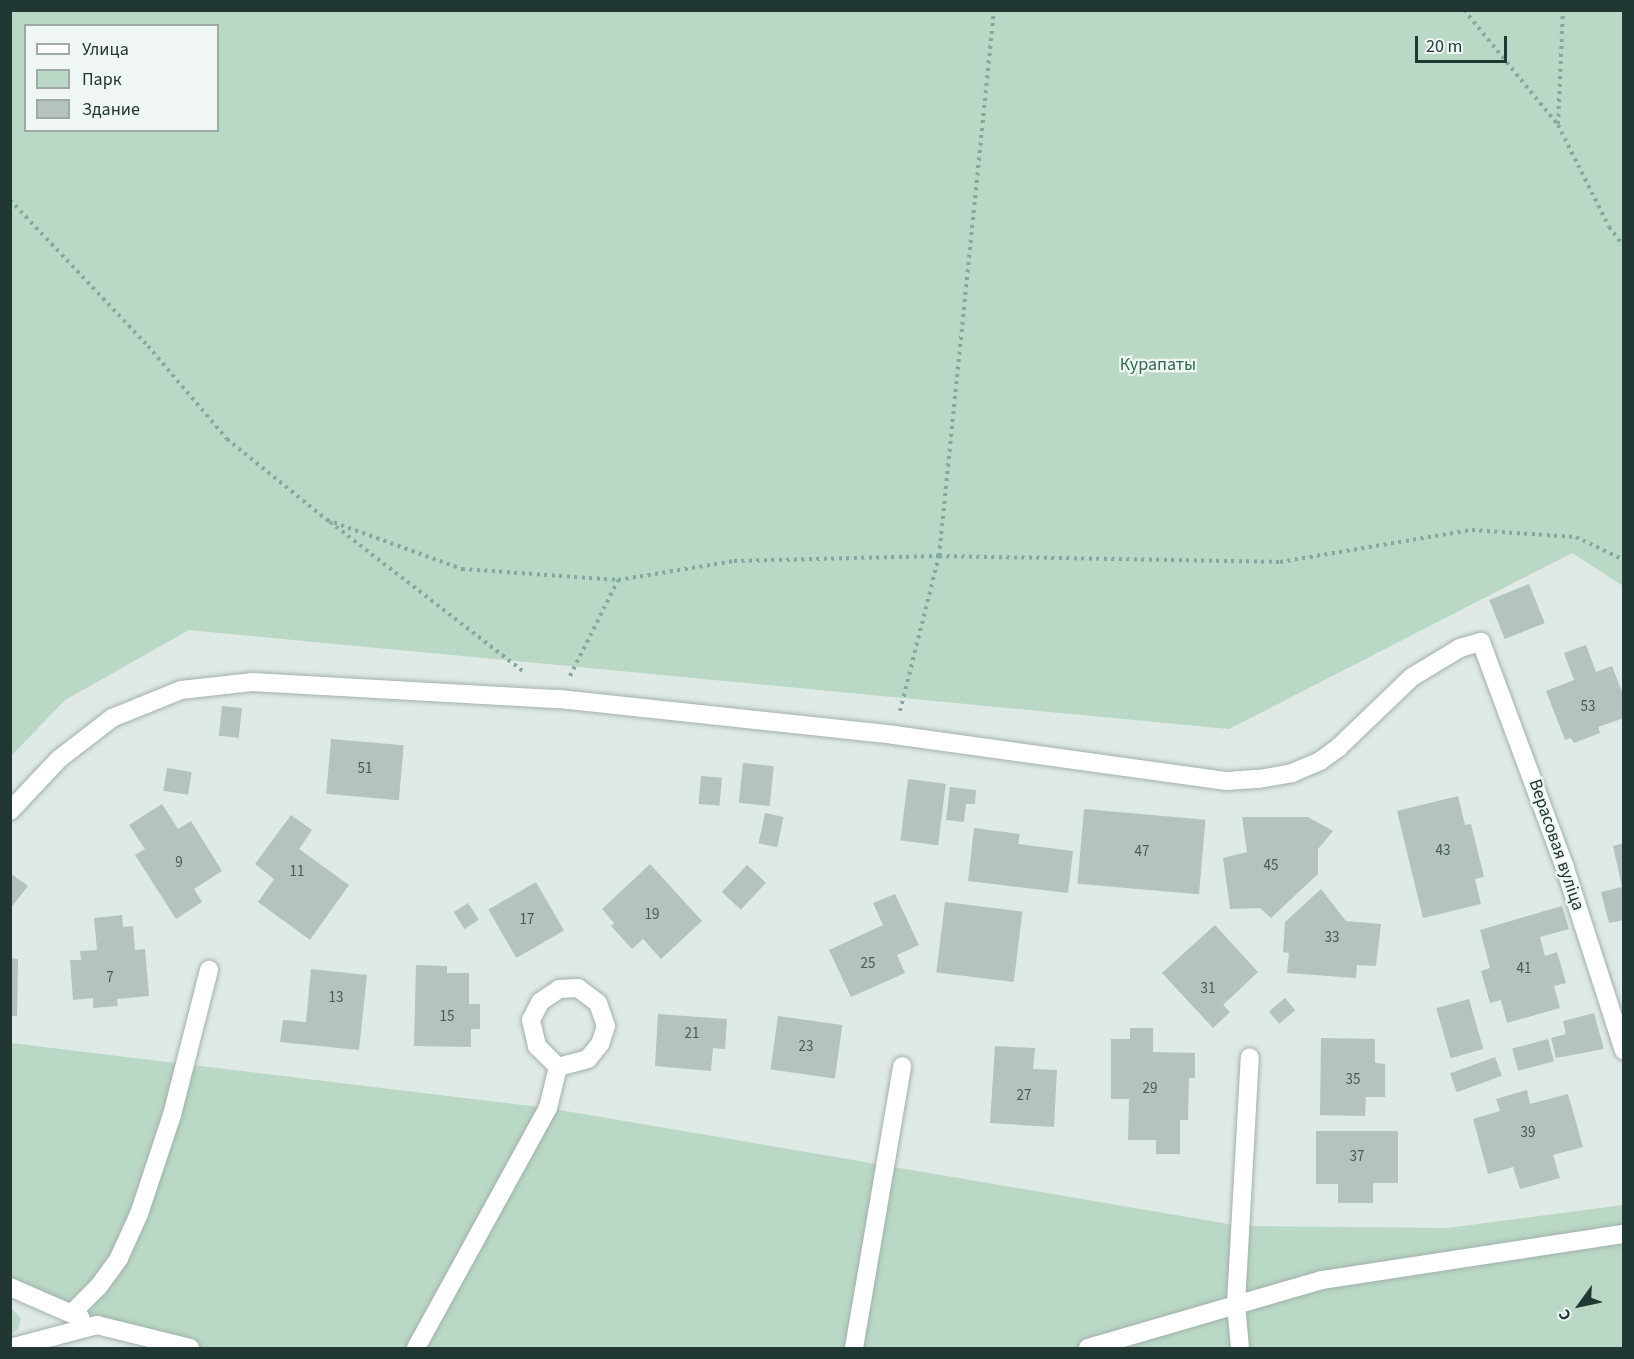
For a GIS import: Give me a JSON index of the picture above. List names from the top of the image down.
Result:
{
  "streets": {
    "street": ["Верасовая вуліца"]
  },
  "parks": ["Курапаты"],
  "house_numbers": [
    "53",
    "51",
    "43",
    "47",
    "9",
    "45",
    "11",
    "19",
    "17",
    "33",
    "25",
    "41",
    "7",
    "31",
    "13",
    "15",
    "21",
    "23",
    "35",
    "29",
    "27",
    "39",
    "37"
  ],
  "legend": ["Улица", "Парк", "Здание"],
  "scale_bar": "20 m",
  "north": "bottom left"
}
